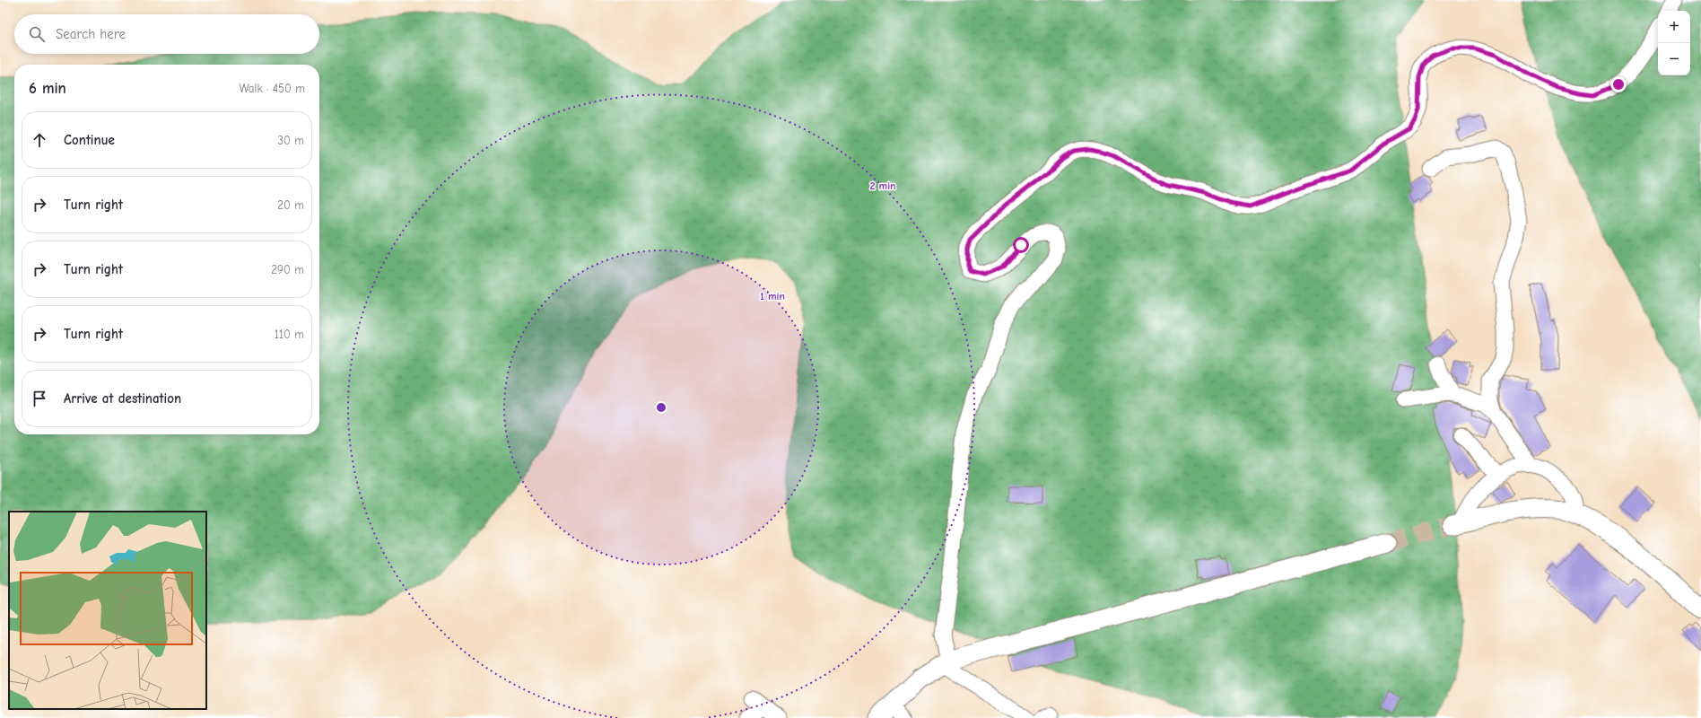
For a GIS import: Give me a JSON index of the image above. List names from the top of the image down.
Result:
{
  "page": {
    "map_buttons": ["+", "−"],
    "search": "Search here",
    "heading": ["6 min", "Walk · 450 m"],
    "list": [
      ["Continue", "30 m"],
      ["Turn right", "20 m"],
      ["Turn right", "290 m"],
      ["Turn right", "110 m"],
      "Arrive at destination"
    ]
  },
  "rings": ["2 min", "1 min"]
}
